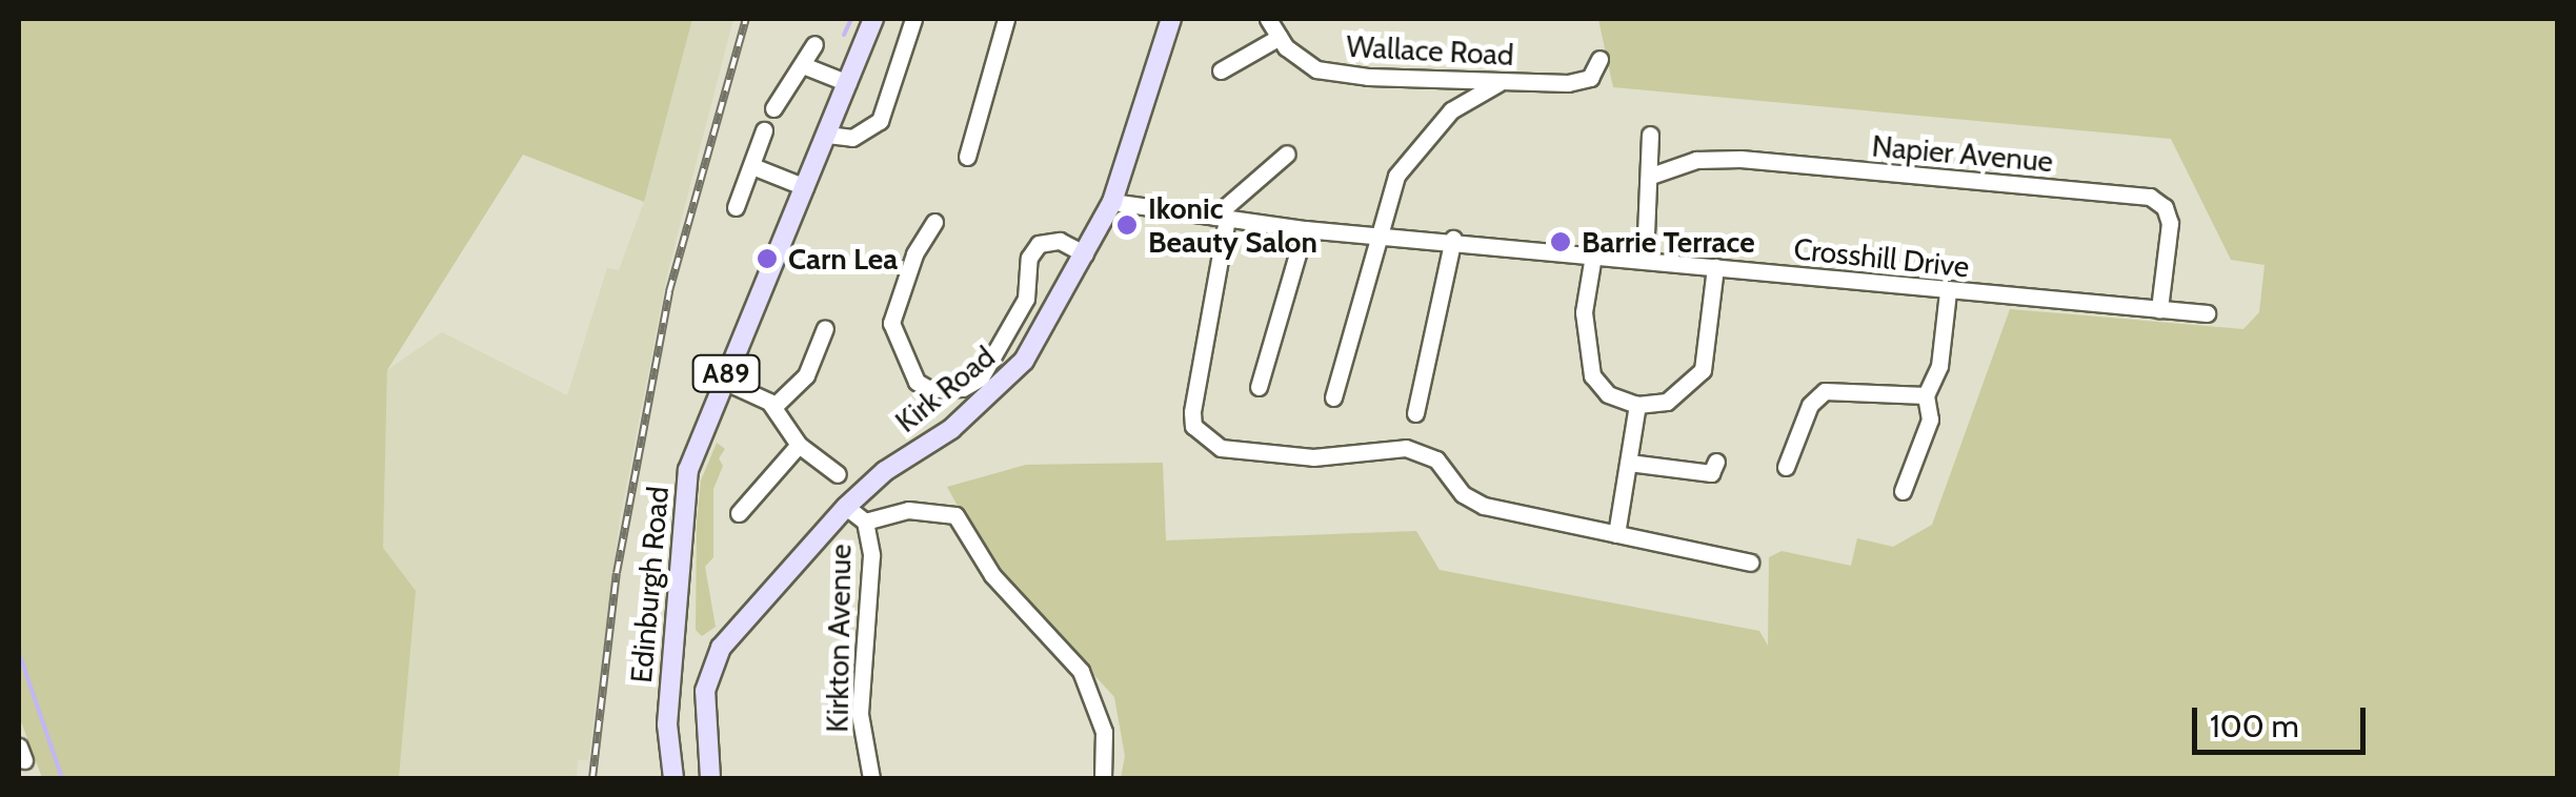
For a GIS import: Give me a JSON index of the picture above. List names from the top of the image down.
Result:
{
  "streets": {
    "main road": ["A89", "Kirk Road", "Edinburgh Road"],
    "street": [
      "Wallace Road",
      "Napier Avenue",
      "Crosshill Drive",
      "Kirkton Avenue"
    ]
  },
  "crossings": [
    ["Napier Avenue", "Crosshill Drive"],
    ["Crosshill Drive", "Kirk Road"],
    ["Kirk Road", "Kirkton Avenue"]
  ],
  "places": ["Ikonic Beauty Salon", "Barrie Terrace", "Carn Lea"],
  "scale_bar": "100 m"
}
